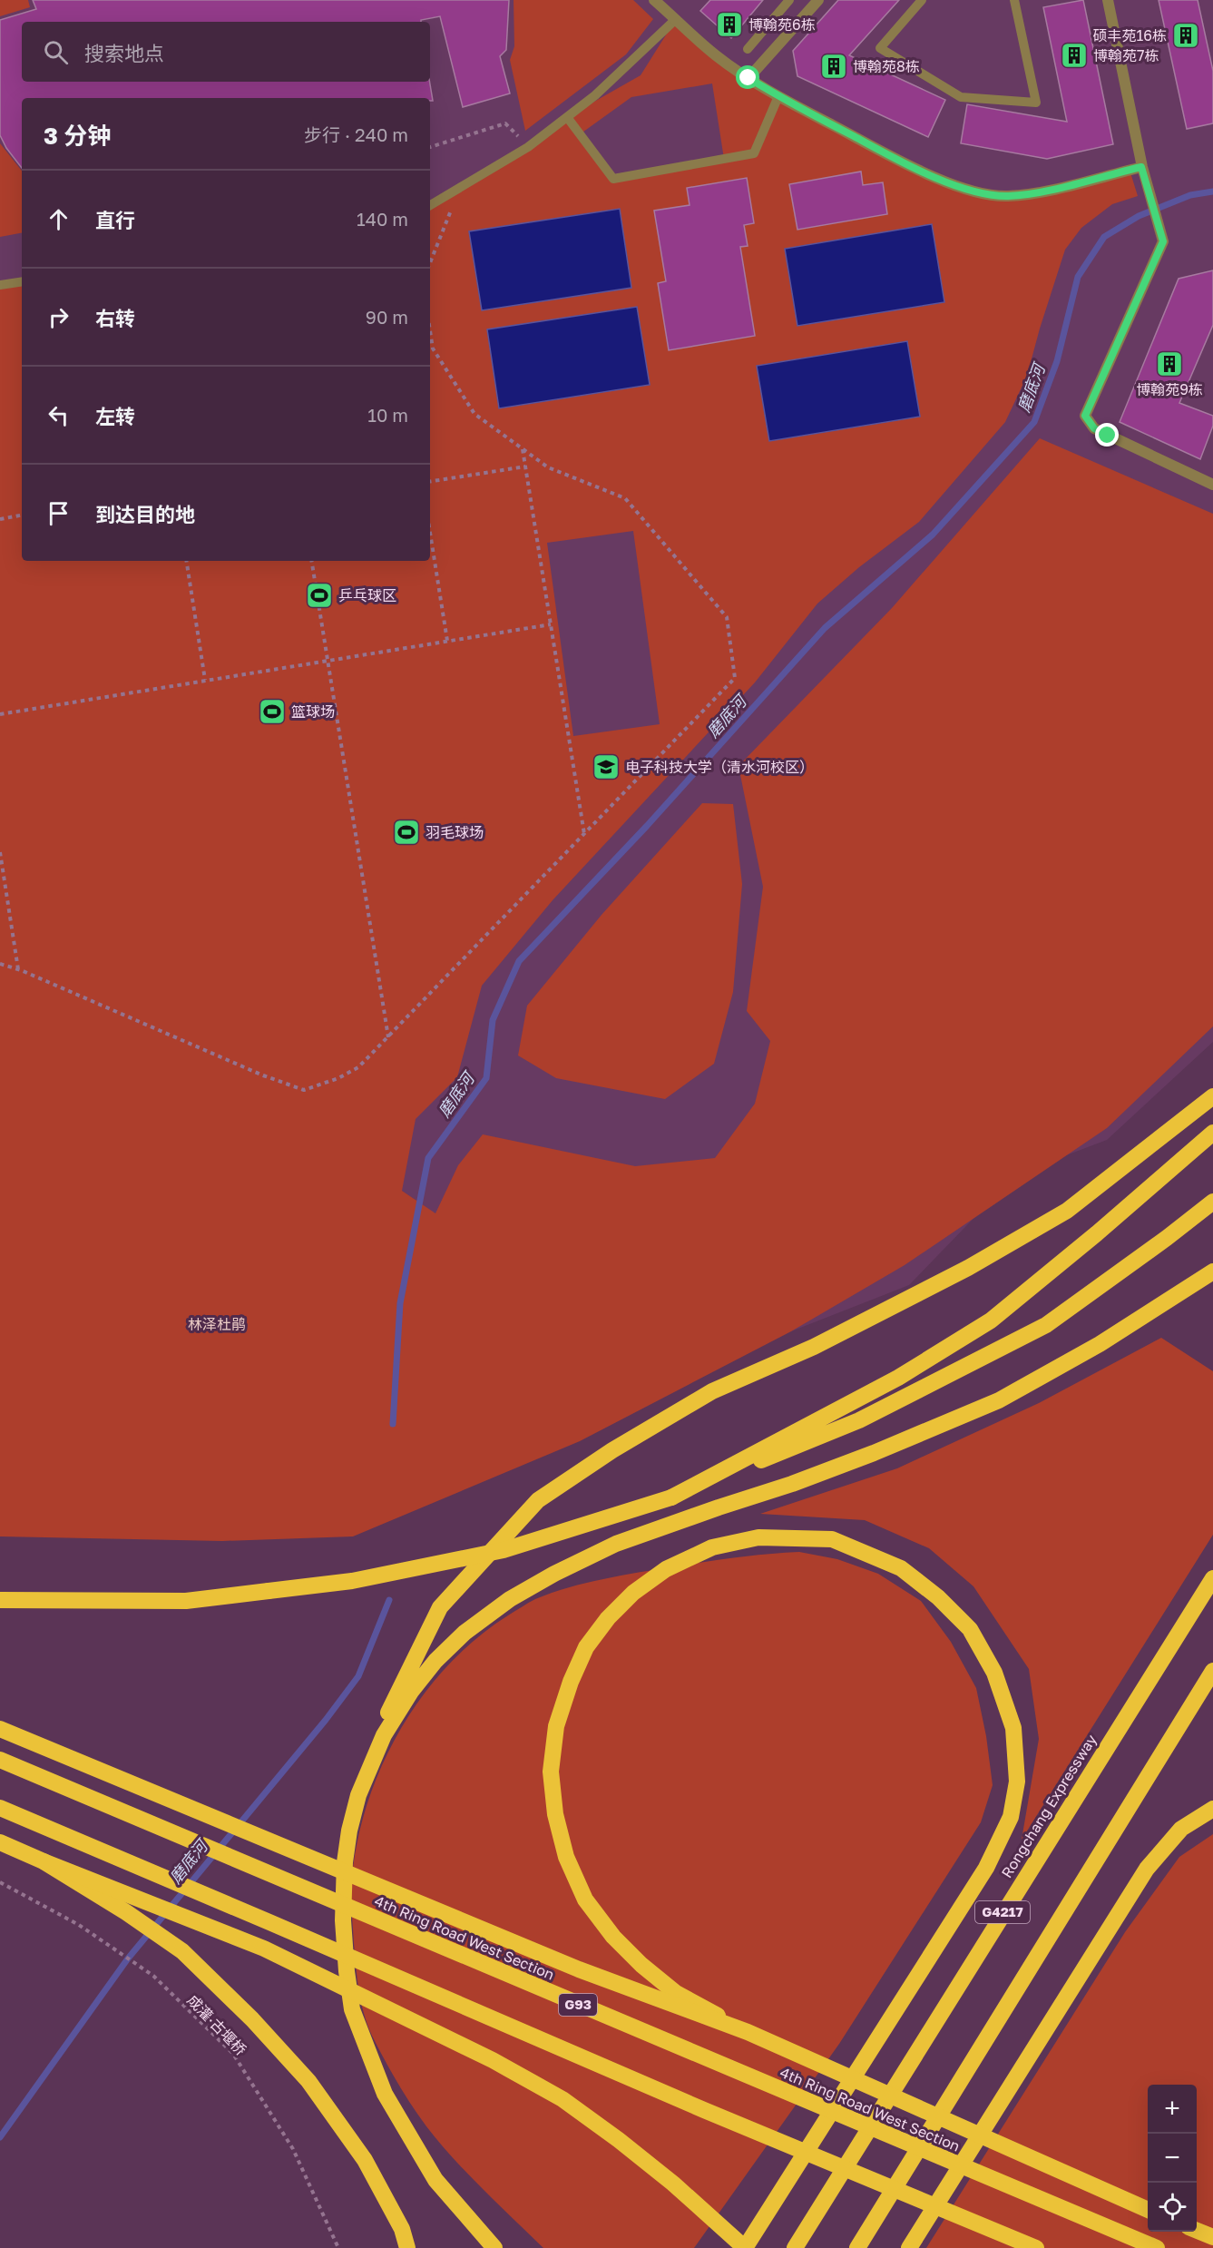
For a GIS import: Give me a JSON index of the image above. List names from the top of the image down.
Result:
{
  "streets": {
    "highway": [
      "Rongchang Expressway",
      "G4217",
      "4th Ring Road West Section",
      "G93"
    ],
    "path": ["成灌·古堰桥"]
  },
  "water": ["磨底河"],
  "parks": ["林泽杜鹃"],
  "places": {
    "building": [
      "博翰苑6栋",
      "硕丰苑16栋",
      "博翰苑7栋",
      "博翰苑8栋",
      "博翰苑9栋"
    ],
    "sports": ["乒乓球区", "篮球场", "羽毛球场"],
    "school or university": ["电子科技大学（清水河校区）"]
  },
  "page": {
    "search": "搜索地点",
    "heading": ["3 分钟", "步行 · 240 m"],
    "list": [
      ["直行", "140 m"],
      ["右转", "90 m"],
      ["左转", "10 m"],
      "到达目的地"
    ],
    "map_buttons": ["+", "−"]
  }
}
